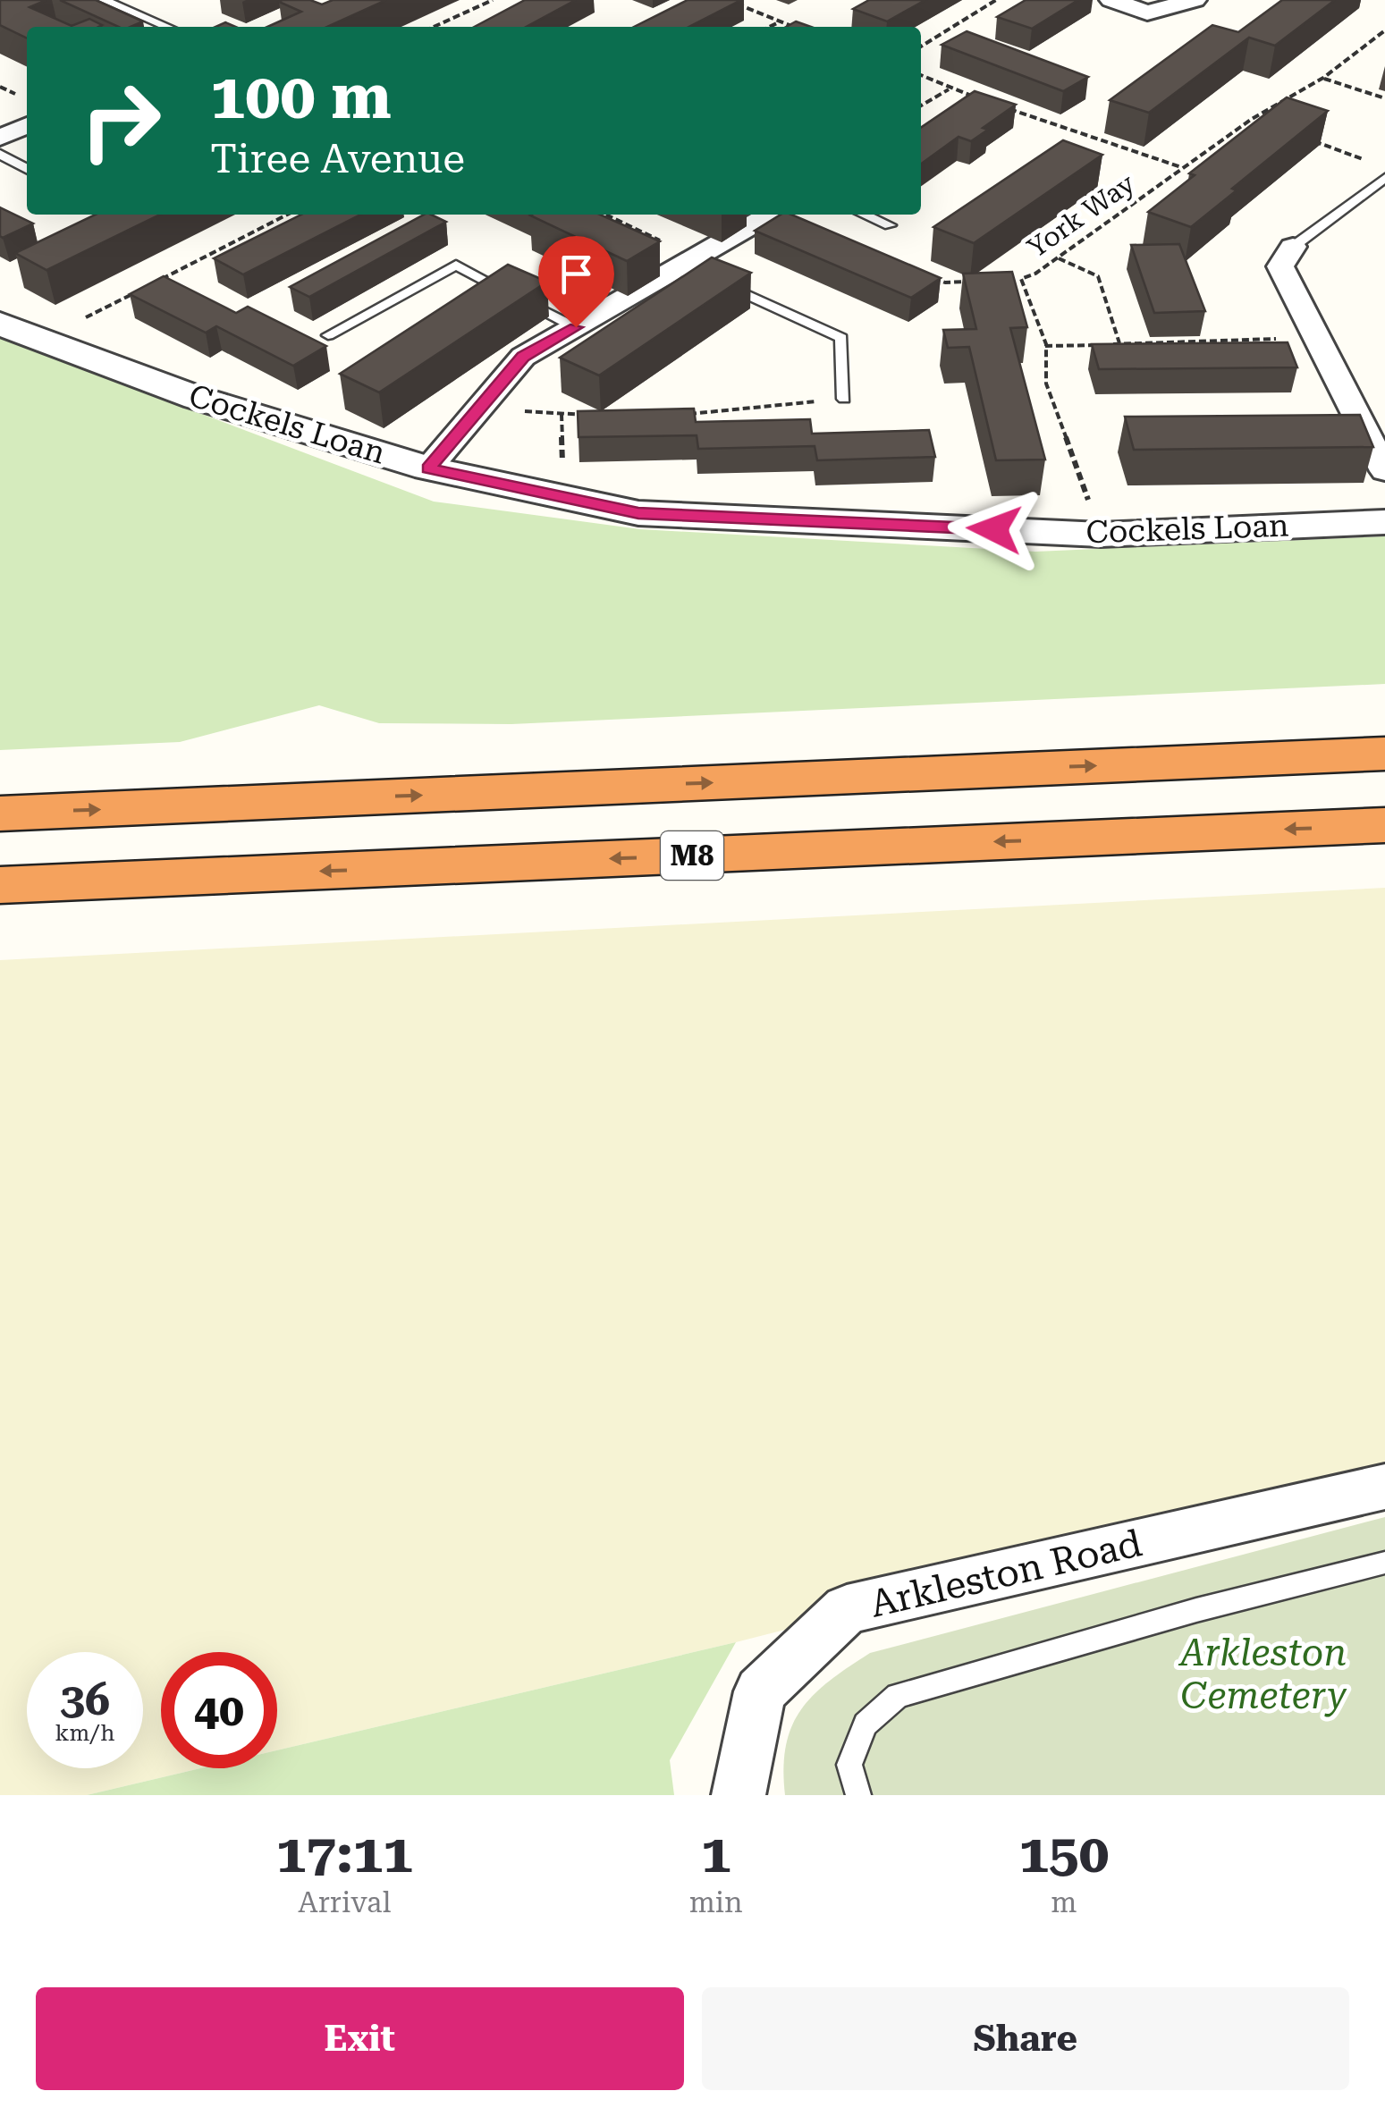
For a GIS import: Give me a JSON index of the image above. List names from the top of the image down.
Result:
{
  "streets": {
    "highway": ["M8"],
    "street": ["Cockels Loan", "Arkleston Road"],
    "path": ["York Way"]
  },
  "crossings": [
    ["York Way", "Cockels Loan"]
  ],
  "parks": ["Arkleston Cemetery"],
  "page": {
    "turn": ["100 m", "Tiree Avenue"],
    "speed": "36 km/h",
    "limit": "40",
    "eta": [
      "17:11",
      "Arrival",
      "1",
      "min",
      "150",
      "m"
    ],
    "buttons": ["Exit", "Share"]
  }
}
